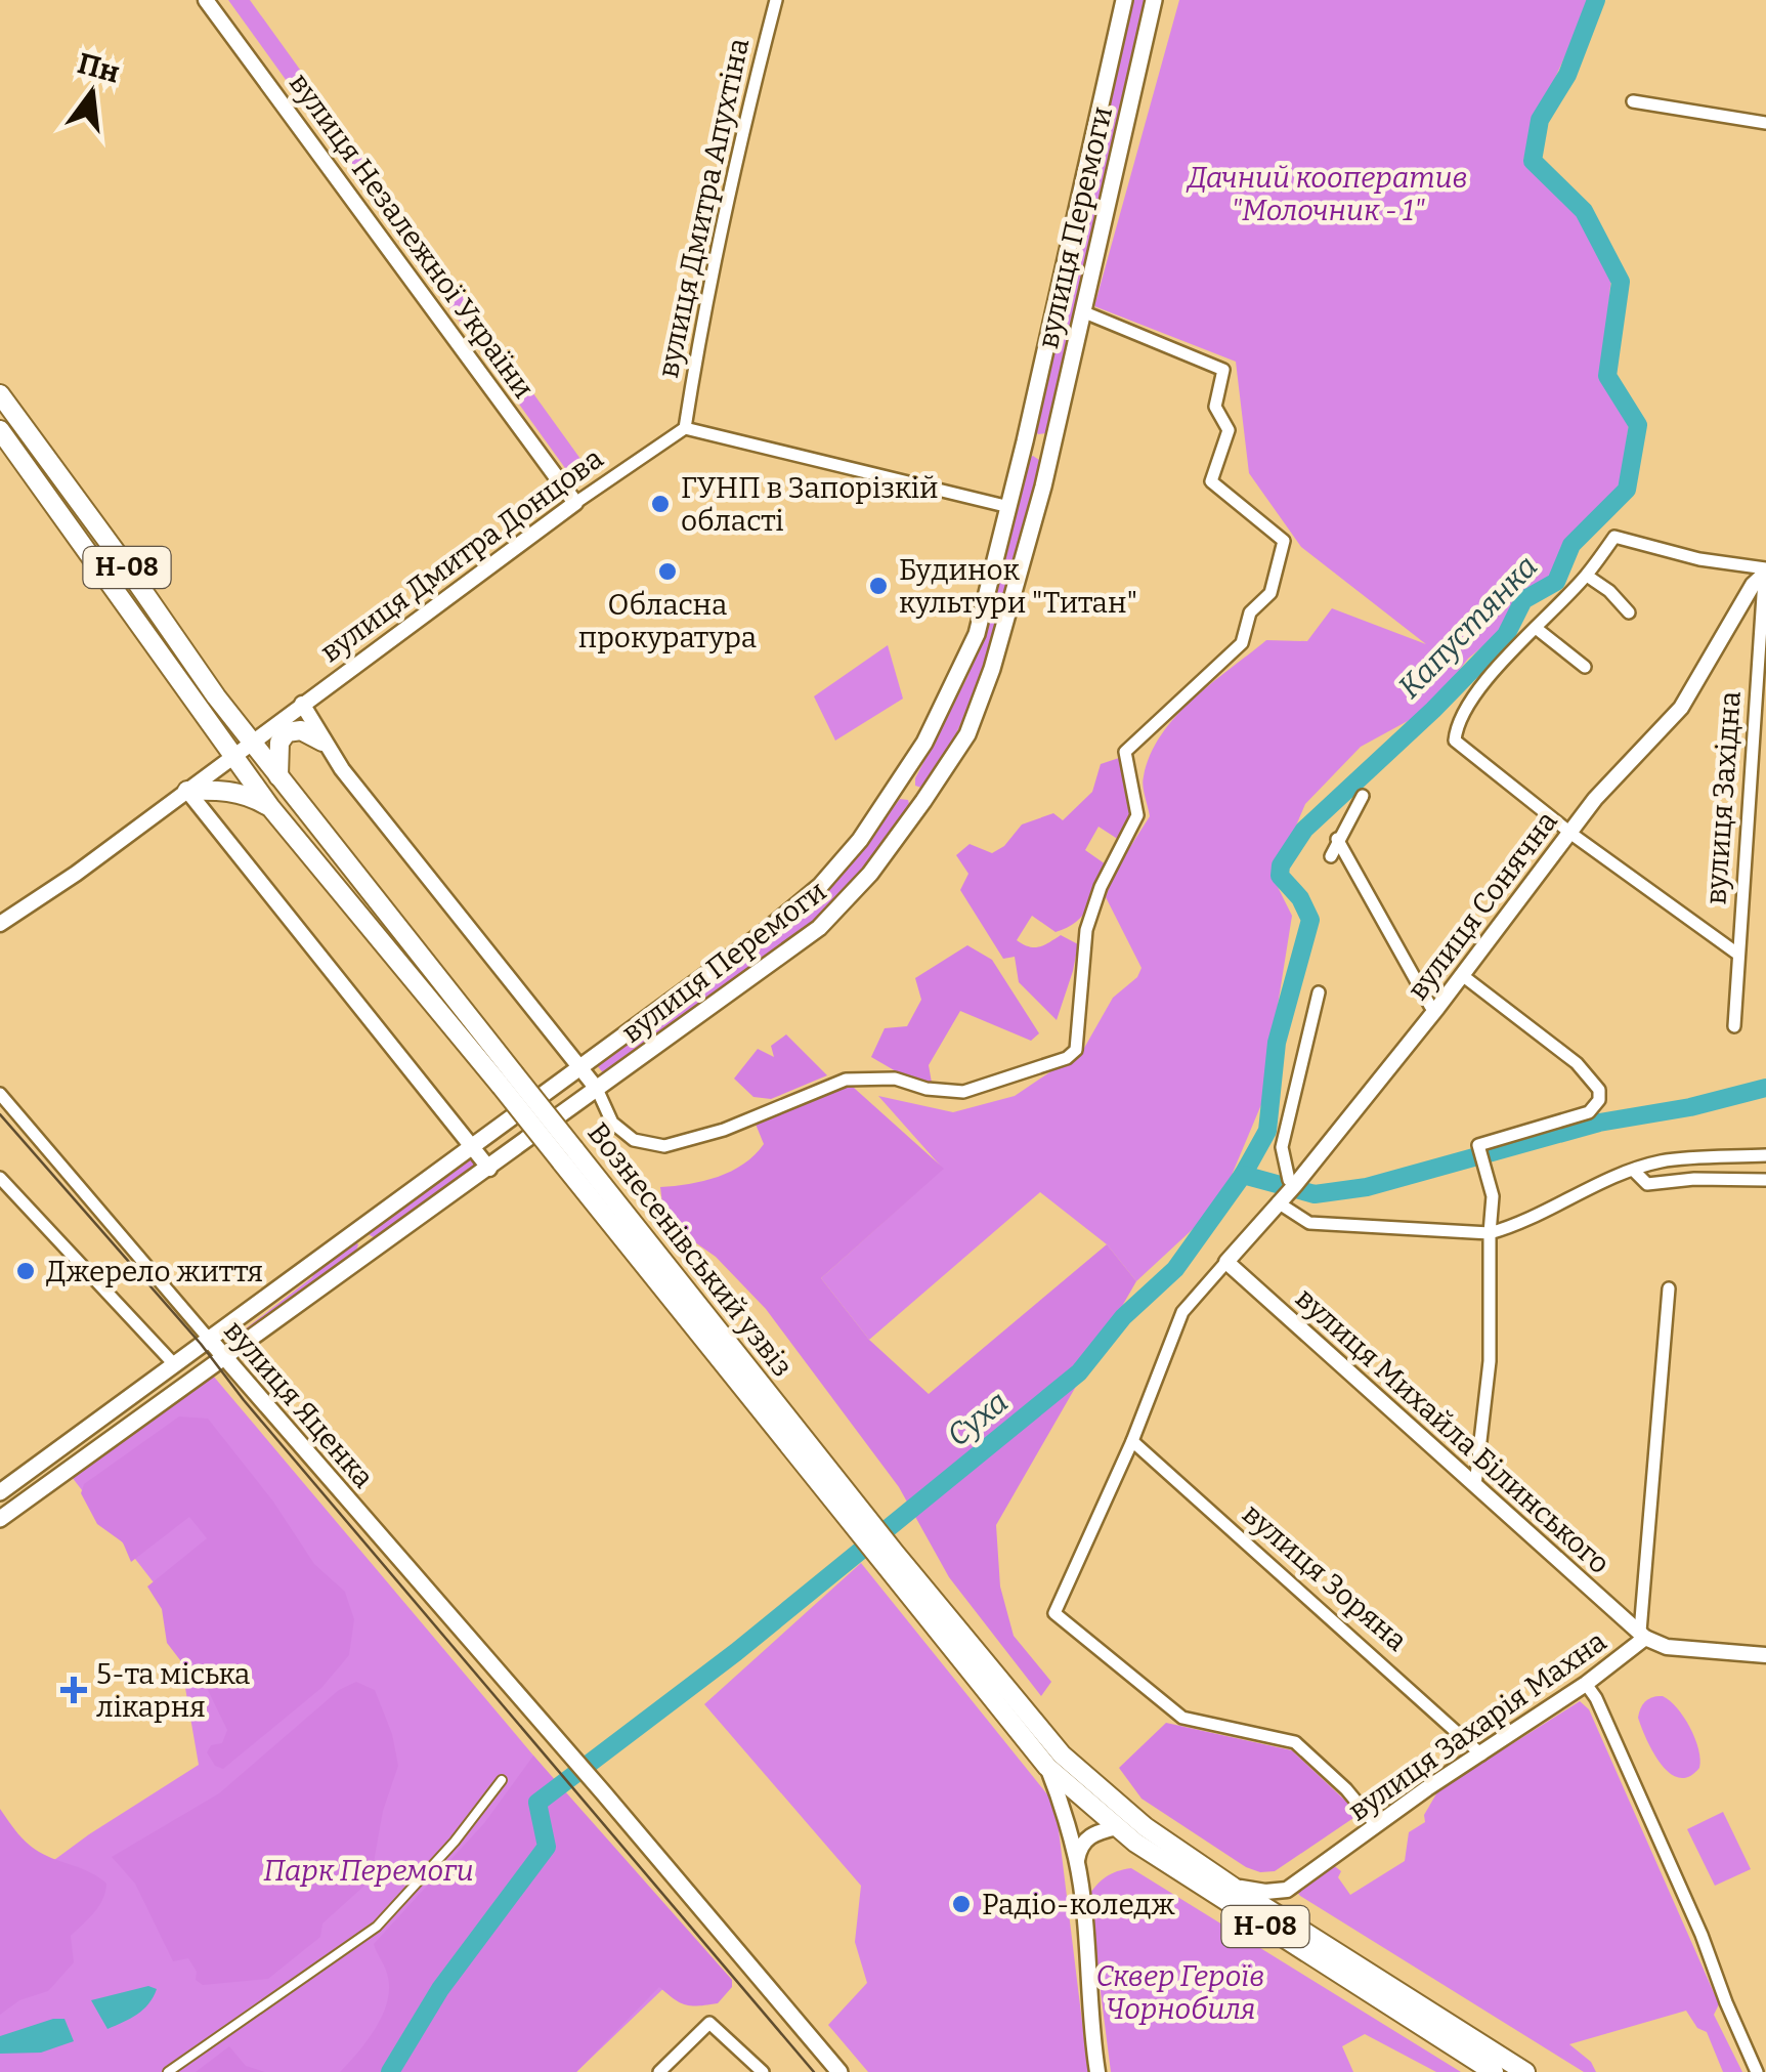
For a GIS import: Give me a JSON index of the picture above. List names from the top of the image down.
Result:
{
  "streets": {
    "main road": [
      "вулиця Перемоги",
      "Н-08",
      "Вознесенівський узвіз",
      "вулиця Яценка"
    ],
    "street": [
      "вулиця Дмитра Апухтіна",
      "вулиця Незалежної України",
      "вулиця Дмитра Донцова",
      "вулиця Західна",
      "вулиця Сонячна",
      "вулиця Михайла Білинського",
      "вулиця Зоряна",
      "вулиця Захарія Махна"
    ]
  },
  "crossings": [
    ["вулиця Дмитра Апухтіна", "вулиця Дмитра Донцова"],
    ["вулиця Перемоги", "вулиця Яценка"],
    ["вулиця Незалежної України", "вулиця Дмитра Донцова"],
    ["вулиця Дмитра Донцова", "Н-08"],
    ["Н-08", "Вознесенівський узвіз"],
    ["вулиця Західна", "вулиця Сонячна"],
    ["вулиця Сонячна", "вулиця Михайла Білинського"],
    ["вулиця Михайла Білинського", "вулиця Захарія Махна"],
    ["вулиця Зоряна", "вулиця Захарія Махна"]
  ],
  "water": ["Капустянка", "Суха"],
  "parks": ["Дачний кооператив \"Молочник - 1\"", "Парк Перемоги", "Сквер Героїв Чорнобиля"],
  "places": {
    "other": [
      "ГУНП в Запорізкій області",
      "Обласна прокуратура",
      "Будинок культури \"Титан\"",
      "Джерело життя",
      "Радіо-коледж"
    ],
    "health": ["5-та міська лікарня"]
  },
  "north": "top"
}
